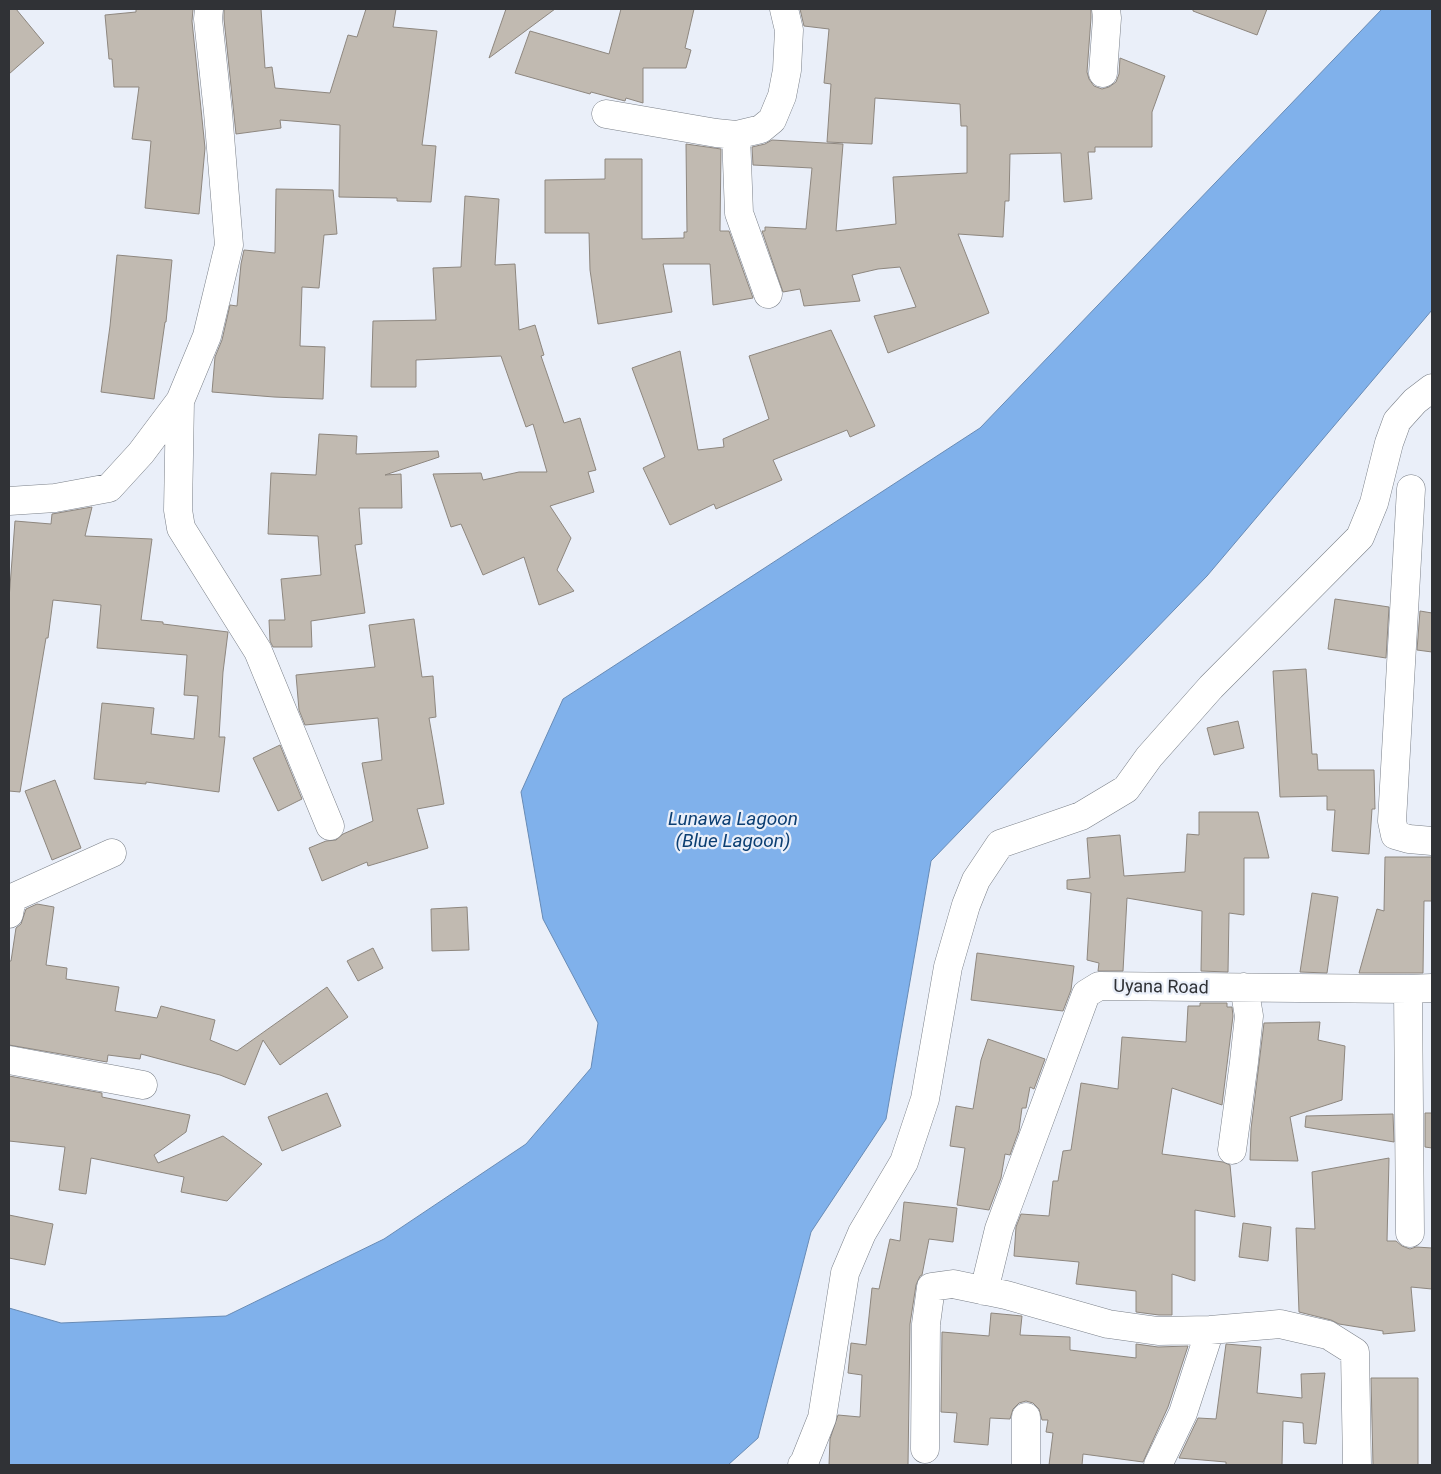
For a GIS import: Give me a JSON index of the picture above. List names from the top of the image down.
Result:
{
  "streets": {
    "street": ["Uyana Road"]
  },
  "water": ["Lunawa Lagoon (Blue Lagoon)"]
}
